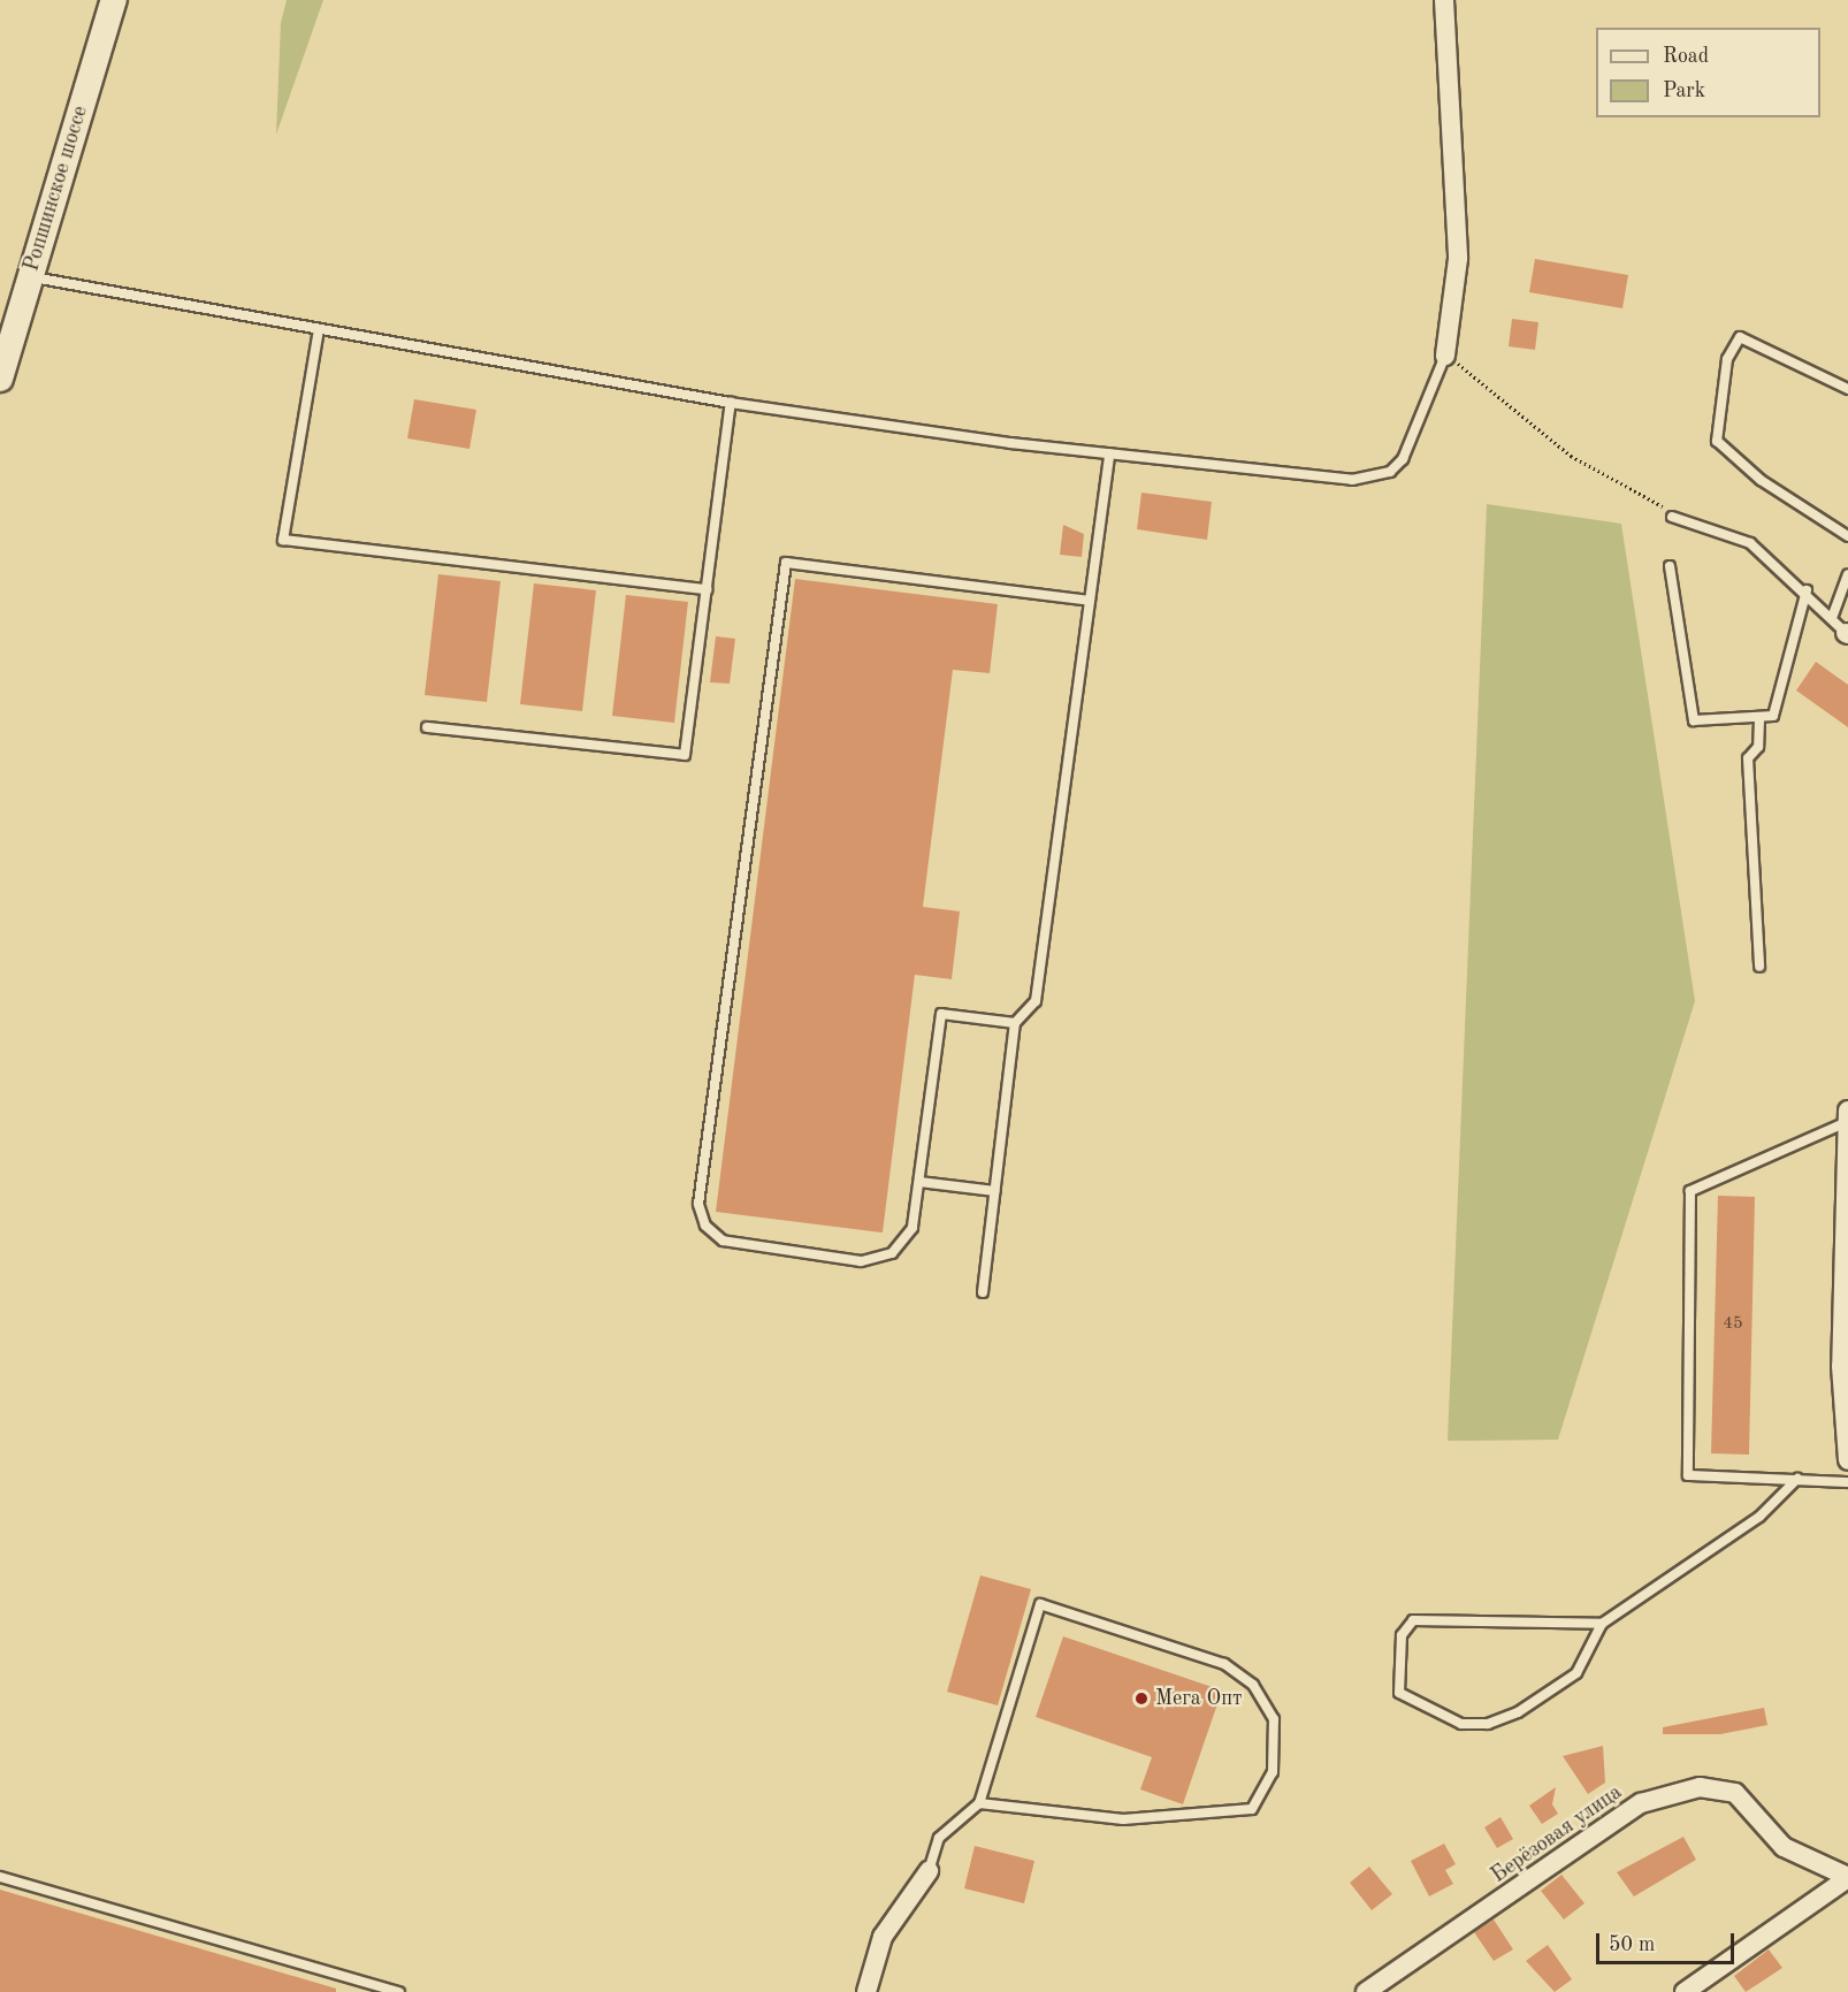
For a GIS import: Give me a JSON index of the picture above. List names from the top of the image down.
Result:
{
  "streets": {
    "main road": ["Ропшинское шоссе"],
    "street": ["Берёзовая улица"]
  },
  "places": ["Мега Опт"],
  "house_numbers": ["45"],
  "legend": ["Road", "Park"],
  "scale_bar": "50 m"
}
